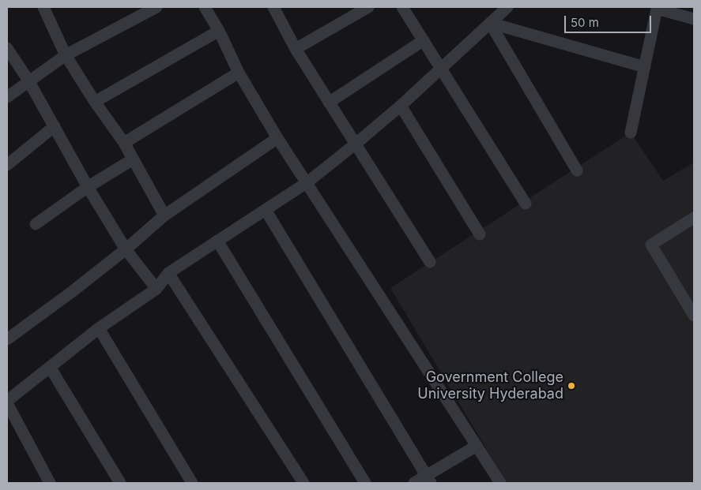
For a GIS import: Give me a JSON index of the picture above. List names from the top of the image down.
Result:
{
  "places": ["Government College University Hyderabad"],
  "scale_bar": "50 m"
}
